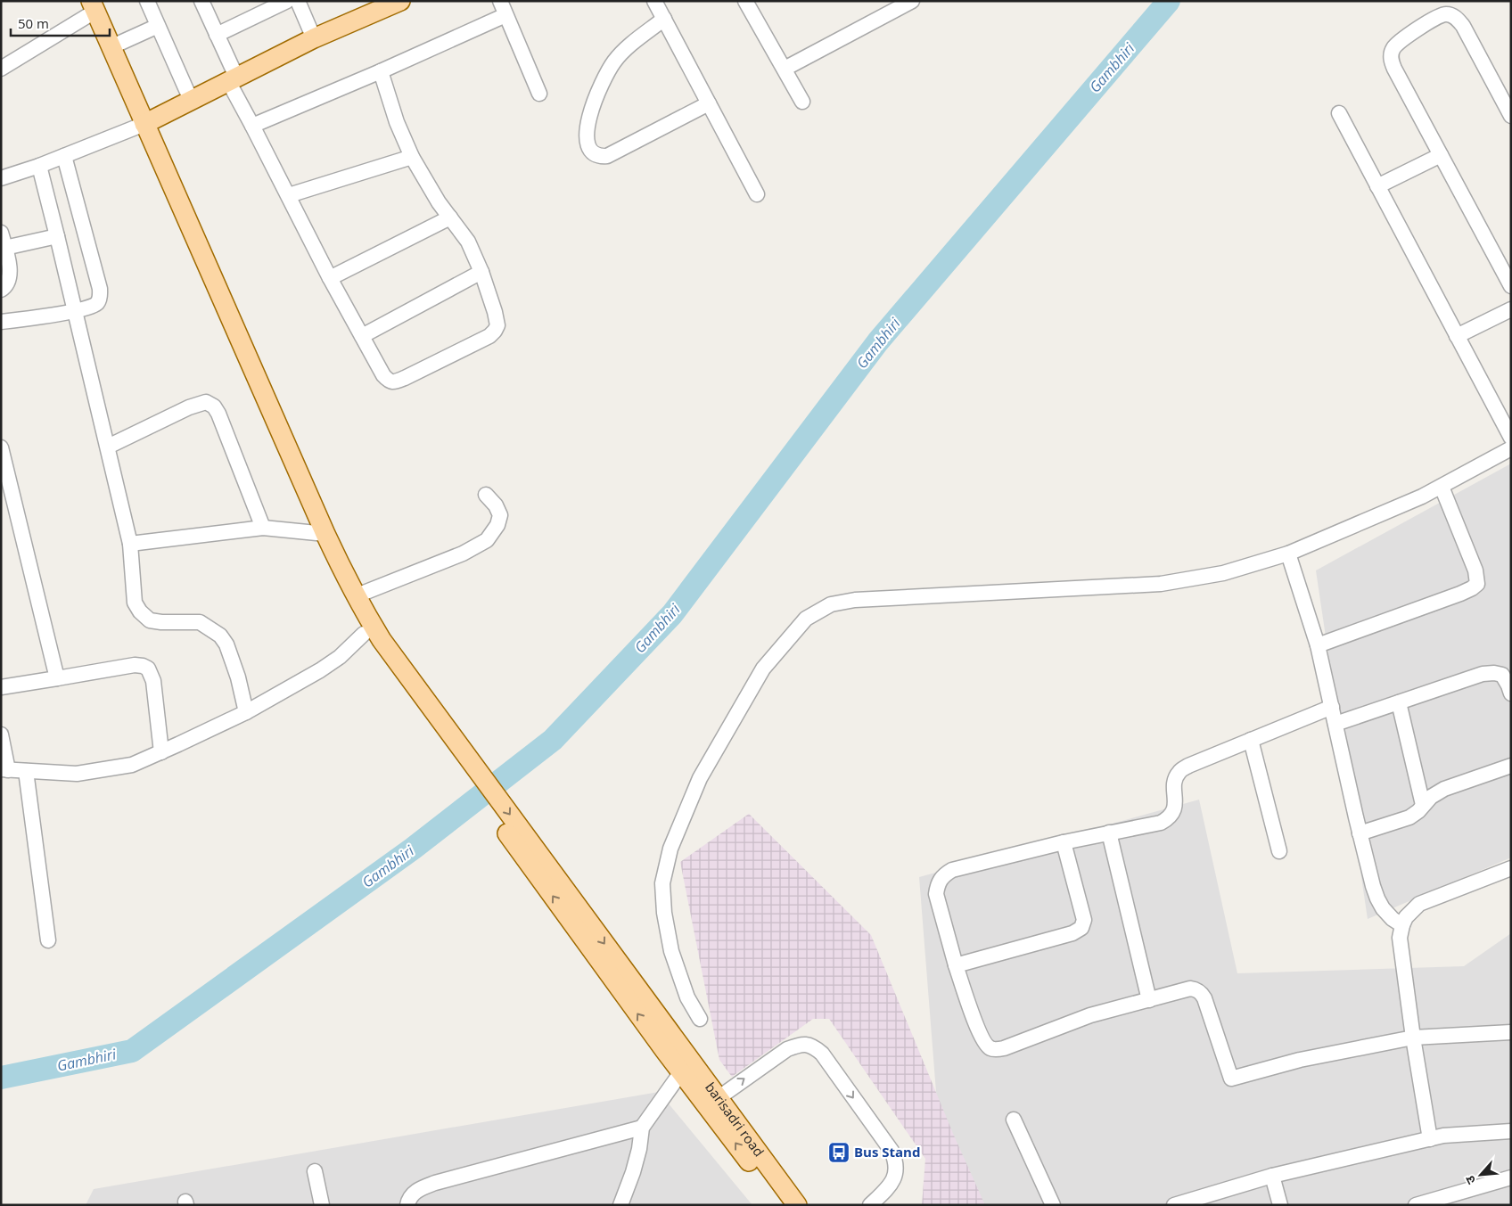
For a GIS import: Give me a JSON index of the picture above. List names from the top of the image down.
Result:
{
  "streets": {
    "main road": ["barisadri road"]
  },
  "water": ["Gambhiri"],
  "places": {
    "bus stop": ["Bus Stand"]
  },
  "scale_bar": "50 m",
  "north": "bottom left"
}
